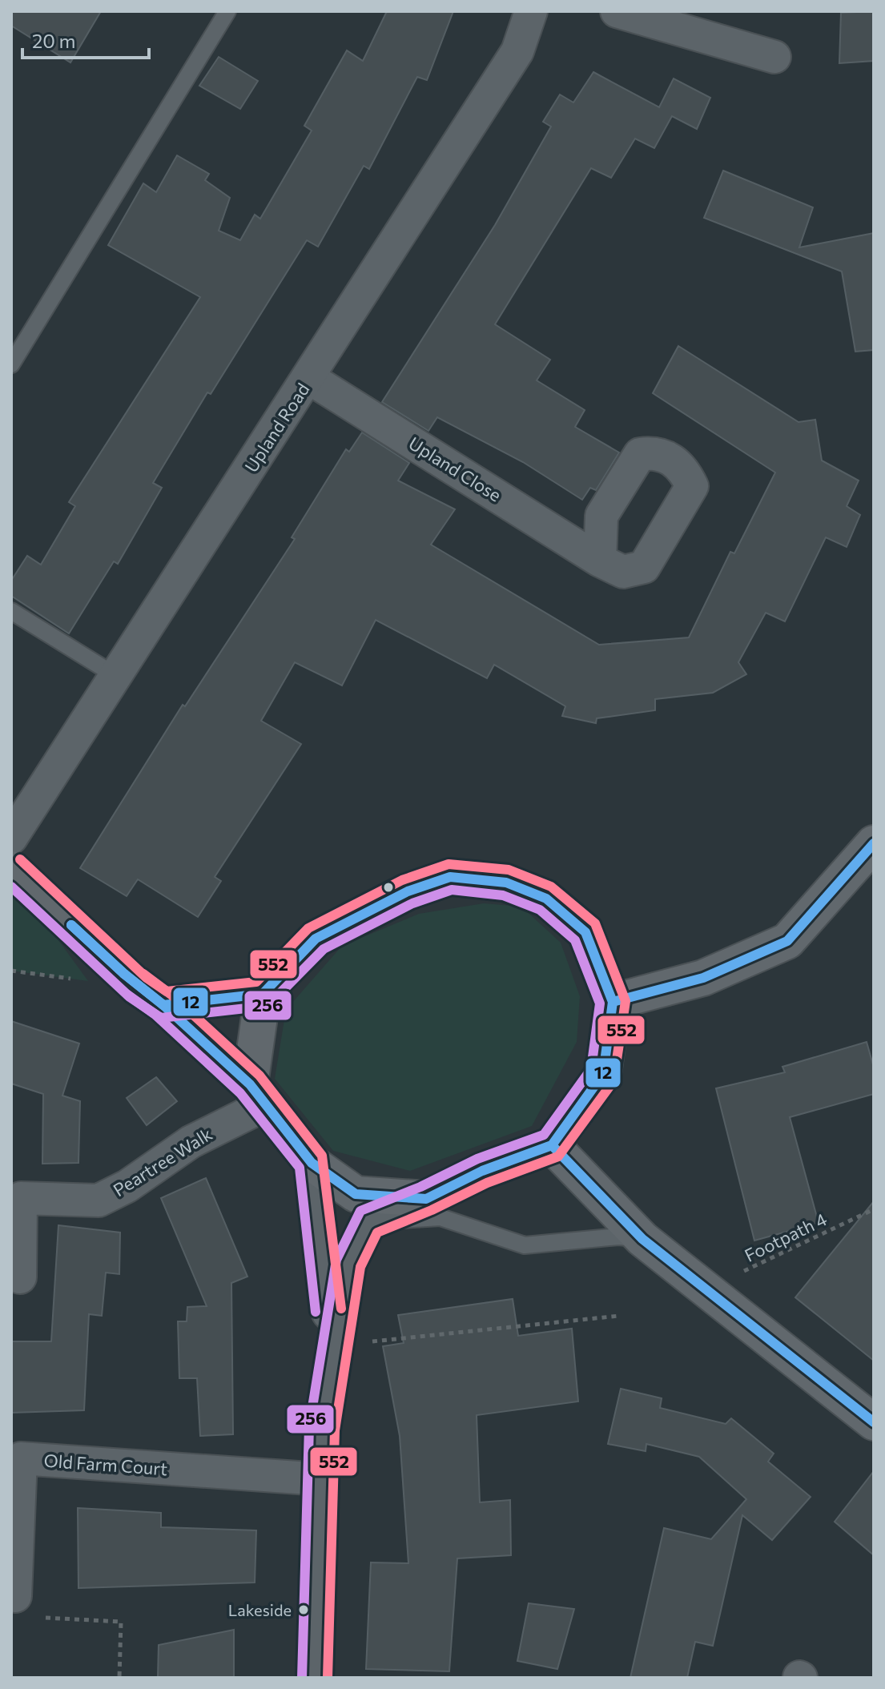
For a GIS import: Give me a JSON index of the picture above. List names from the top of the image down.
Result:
{
  "streets": {
    "street": [
      "Upland Road",
      "Upland Close",
      "Peartree Walk",
      "Old Farm Court"
    ],
    "path": ["Footpath 4"]
  },
  "crossings": [
    ["Upland Road", "Upland Close"]
  ],
  "places": ["Lakeside"],
  "lines": ["transit line 12", "transit line 552", "transit line 256"],
  "scale_bar": "20 m"
}
